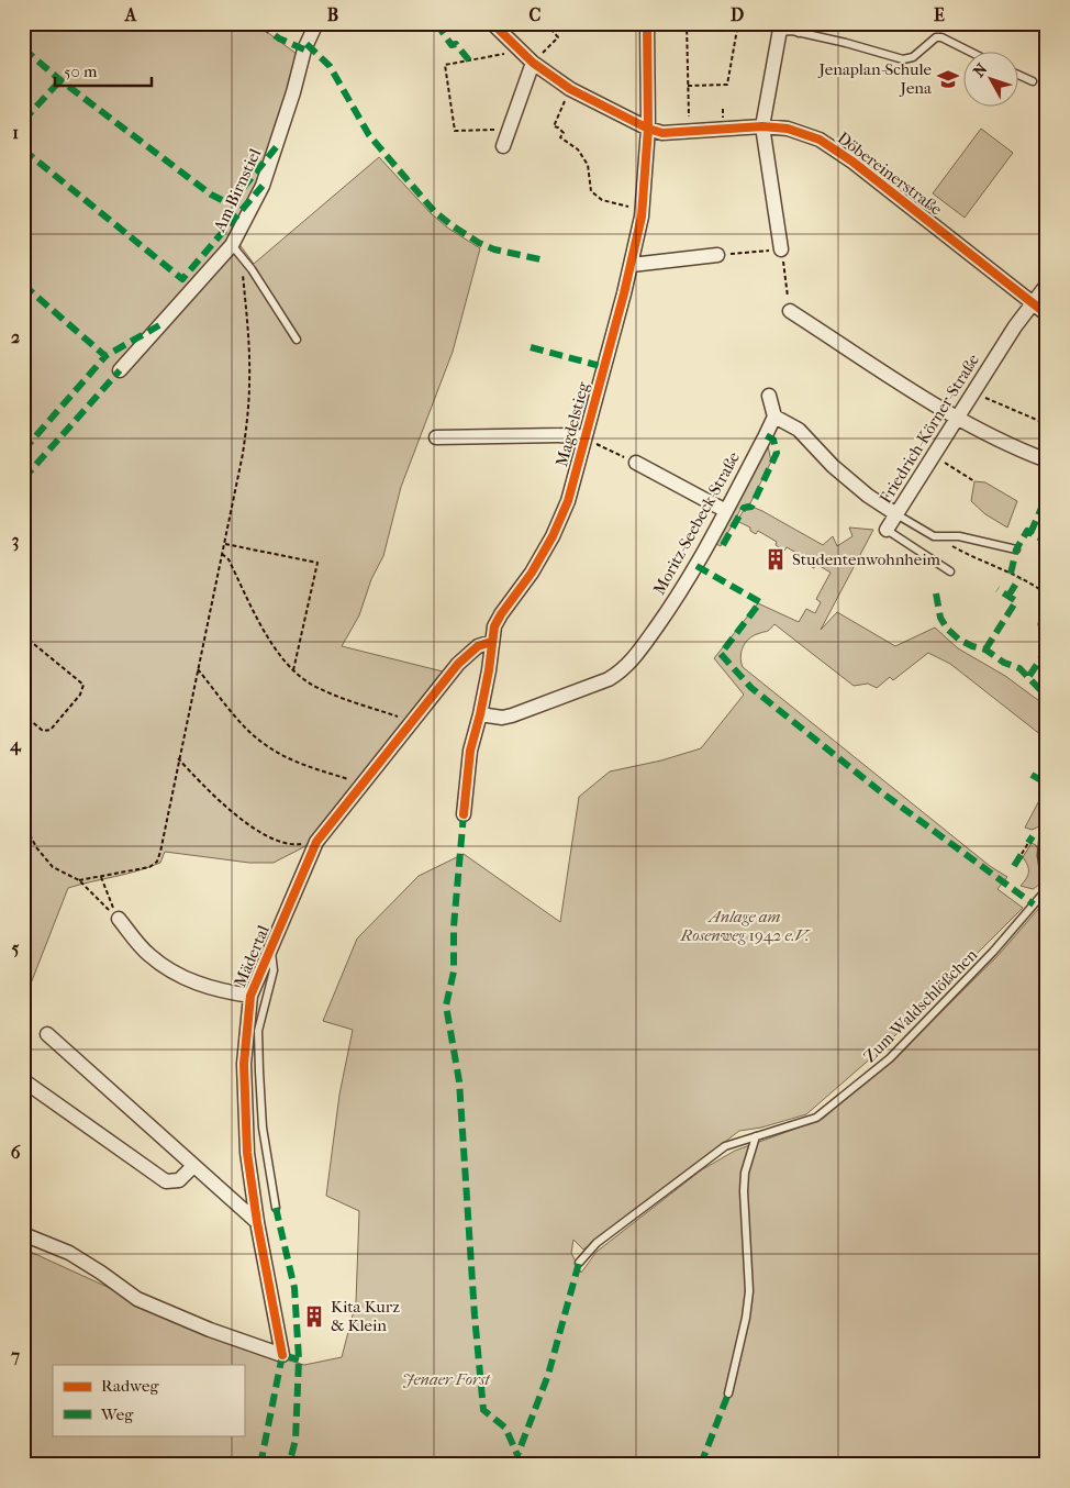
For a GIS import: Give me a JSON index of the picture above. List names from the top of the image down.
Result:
{
  "streets": {
    "street": [
      "Döbereinerstraße",
      "Am Birnstiel",
      "Magdelstieg",
      "Friedrich-Körner-Straße",
      "Moritz-Seebeck-Straße",
      "Mädertal"
    ],
    "lane": ["Zum Waldschlößchen"]
  },
  "crossings": [
    ["Döbereinerstraße", "Magdelstieg"],
    ["Döbereinerstraße", "Friedrich-Körner-Straße"],
    ["Magdelstieg", "Moritz-Seebeck-Straße"],
    ["Magdelstieg", "Mädertal"]
  ],
  "parks": ["Anlage am Rosenweg 1942 e.V.", "Jenaer Forst"],
  "places": {
    "school or university": ["Jenaplan-Schule Jena"],
    "building": ["Studentenwohnheim", "Kita Kurz & Klein"]
  },
  "legend": ["Radweg", "Weg"],
  "scale_bar": "50 m",
  "north": "top left",
  "grid": {
    "columns": [
      "A",
      "B",
      "C",
      "D",
      "E"
    ],
    "rows": [
      "1",
      "2",
      "3",
      "4",
      "5",
      "6",
      "7"
    ]
  }
}
